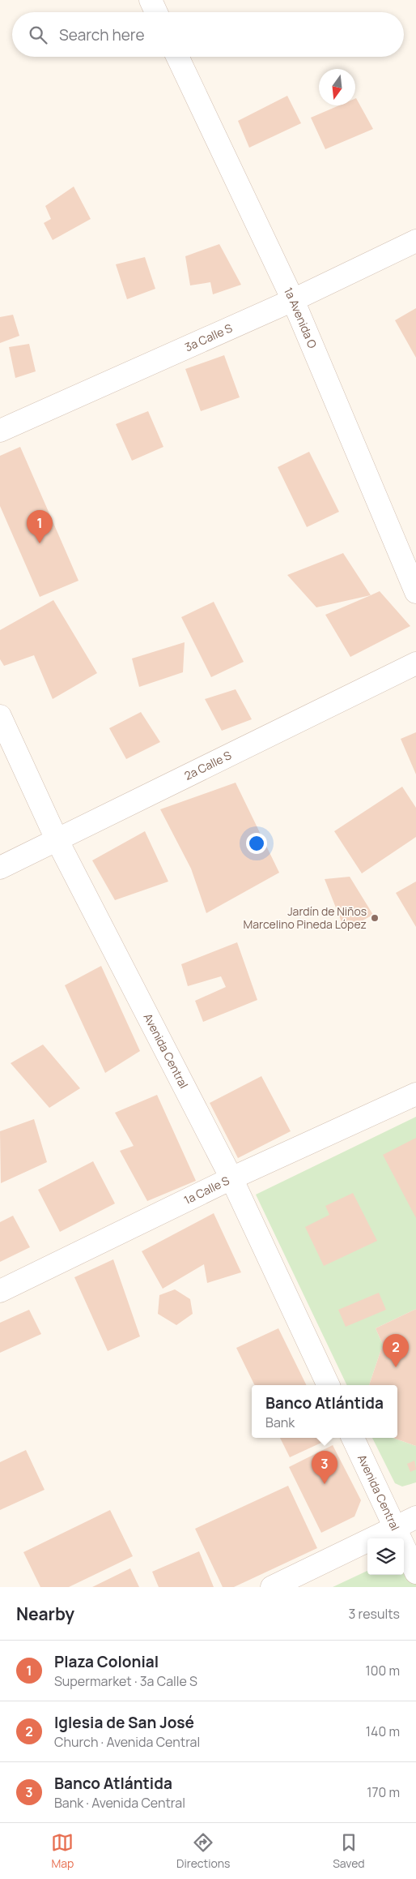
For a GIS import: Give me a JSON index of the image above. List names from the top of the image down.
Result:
{
  "streets": {
    "street": [
      "1a Avenida O",
      "3a Calle S",
      "2a Calle S",
      "Avenida Central",
      "1a Calle S"
    ]
  },
  "crossings": [
    ["1a Avenida O", "3a Calle S"],
    ["2a Calle S", "Avenida Central"],
    ["Avenida Central", "1a Calle S"]
  ],
  "places": ["Jardín de Niños Marcelino Pineda López"],
  "north": "bottom",
  "page": {
    "search": "Search here",
    "pins": ["1", "2", "3"],
    "popup": ["Banco Atlántida", "Bank"],
    "heading": ["Nearby", "3 results"],
    "list": [
      {
        "mark": "1",
        "name": "Plaza Colonial",
        "note": "Supermarket · 3a Calle S",
        "value": "100 m"
      },
      {
        "mark": "2",
        "name": "Iglesia de San José",
        "note": "Church · Avenida Central",
        "value": "140 m"
      },
      {
        "mark": "3",
        "name": "Banco Atlántida",
        "note": "Bank · Avenida Central",
        "value": "170 m"
      }
    ],
    "nav": ["Map", "Directions", "Saved"]
  }
}
